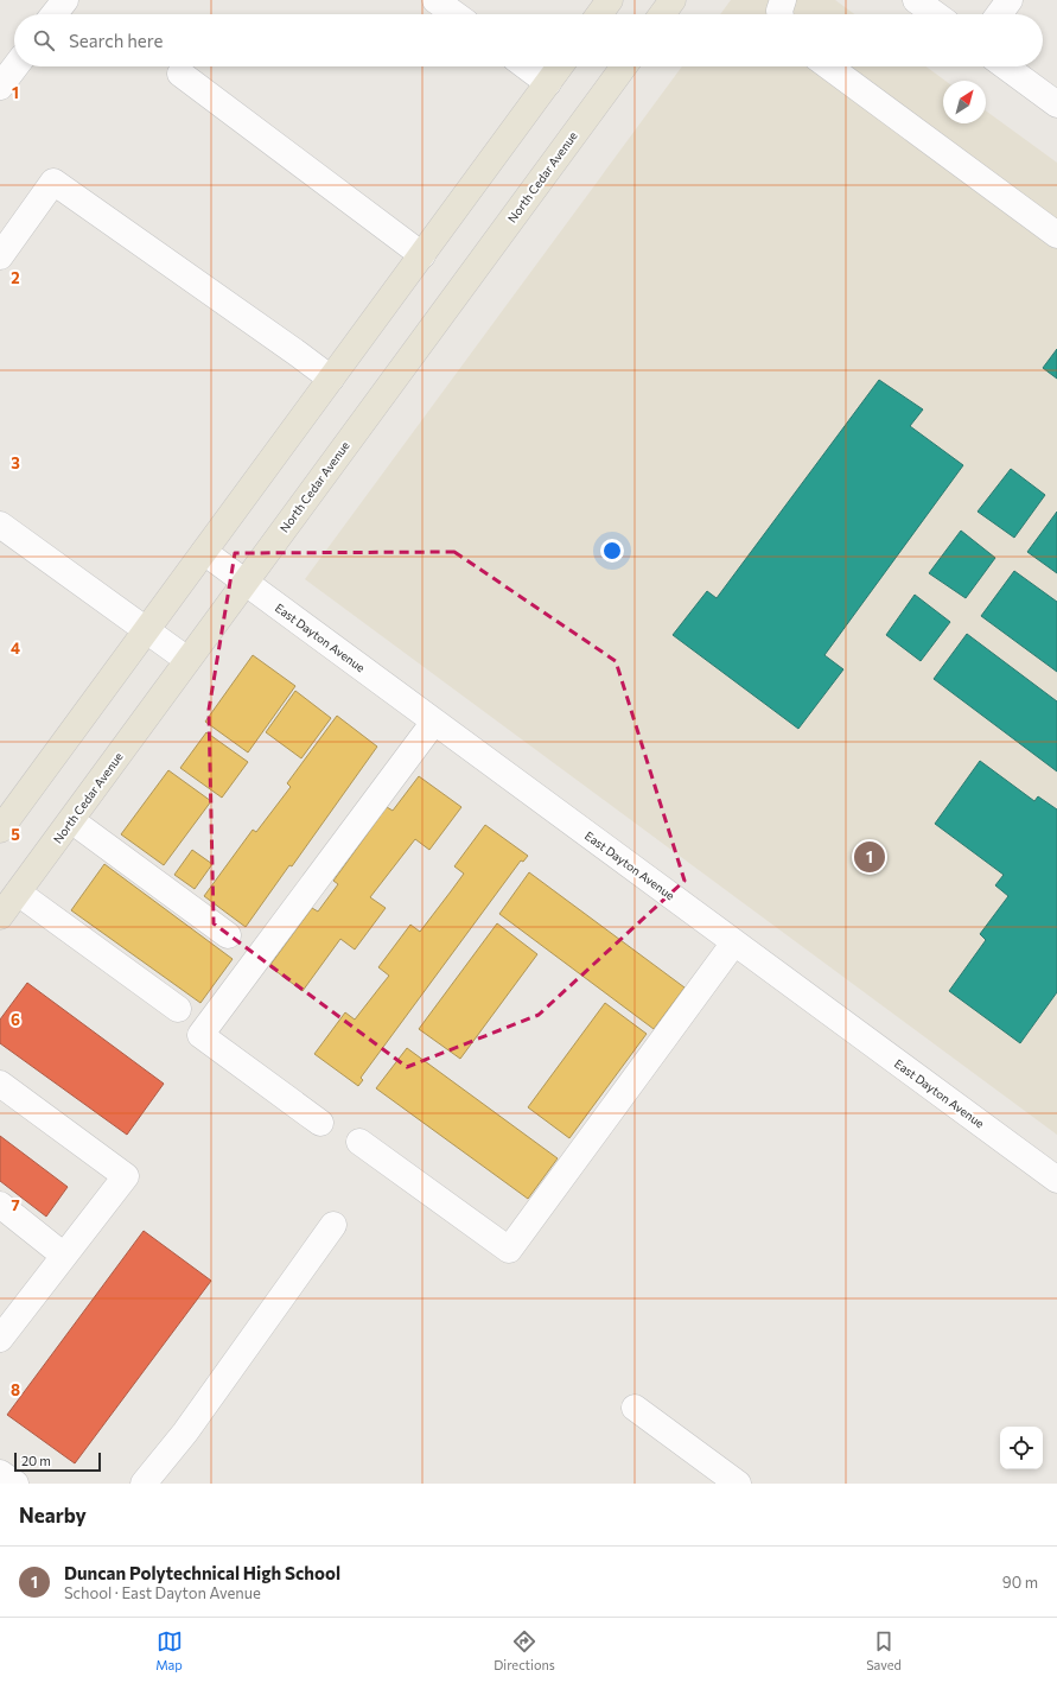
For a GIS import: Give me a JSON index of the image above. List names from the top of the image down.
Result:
{
  "streets": {
    "main road": ["North Cedar Avenue"],
    "street": ["East Dayton Avenue"]
  },
  "crossings": [
    ["North Cedar Avenue", "East Dayton Avenue"]
  ],
  "scale_bar": "20 m",
  "north": "top right",
  "page": {
    "search": "Search here",
    "pins": "1",
    "scale": "20 m",
    "heading": "Nearby",
    "list": [
      {
        "mark": "1",
        "name": "Duncan Polytechnical High School",
        "note": "School · East Dayton Avenue",
        "value": "90 m"
      }
    ],
    "nav": ["Map", "Directions", "Saved"]
  },
  "grid": {
    "rows": [
      "1",
      "2",
      "3",
      "4",
      "5",
      "6",
      "7",
      "8"
    ]
  }
}
